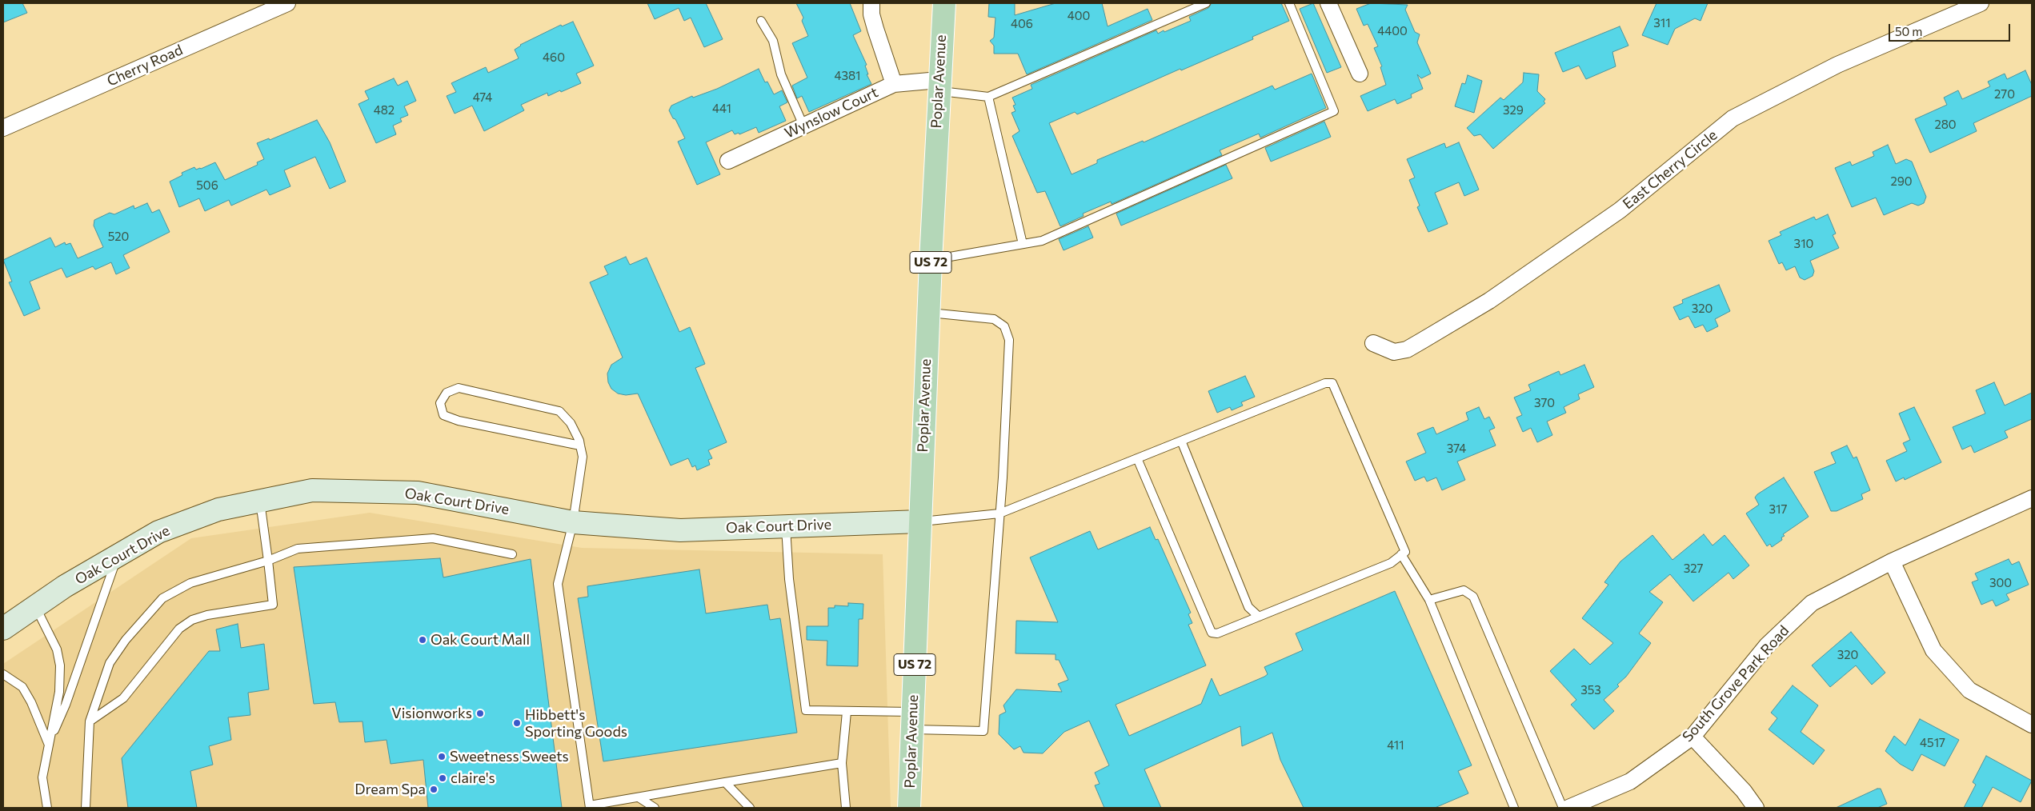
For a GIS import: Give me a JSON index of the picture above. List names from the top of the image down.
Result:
{
  "streets": {
    "main road": ["Poplar Avenue", "US 72"],
    "street": [
      "Cherry Road",
      "Wynslow Court",
      "East Cherry Circle",
      "Oak Court Drive",
      "South Grove Park Road"
    ]
  },
  "crossings": [
    ["Poplar Avenue", "Wynslow Court"],
    ["Poplar Avenue", "Oak Court Drive"]
  ],
  "places": [
    "Oak Court Mall",
    "Visionworks",
    "Hibbett's Sporting Goods",
    "Sweetness Sweets",
    "claire's",
    "Dream Spa"
  ],
  "house_numbers": [
    "400",
    "311",
    "406",
    "4400",
    "460",
    "4381",
    "270",
    "474",
    "441",
    "482",
    "329",
    "280",
    "290",
    "506",
    "520",
    "310",
    "320",
    "370",
    "374",
    "317",
    "327",
    "300",
    "320",
    "353",
    "4517",
    "411"
  ],
  "scale_bar": "50 m"
}
